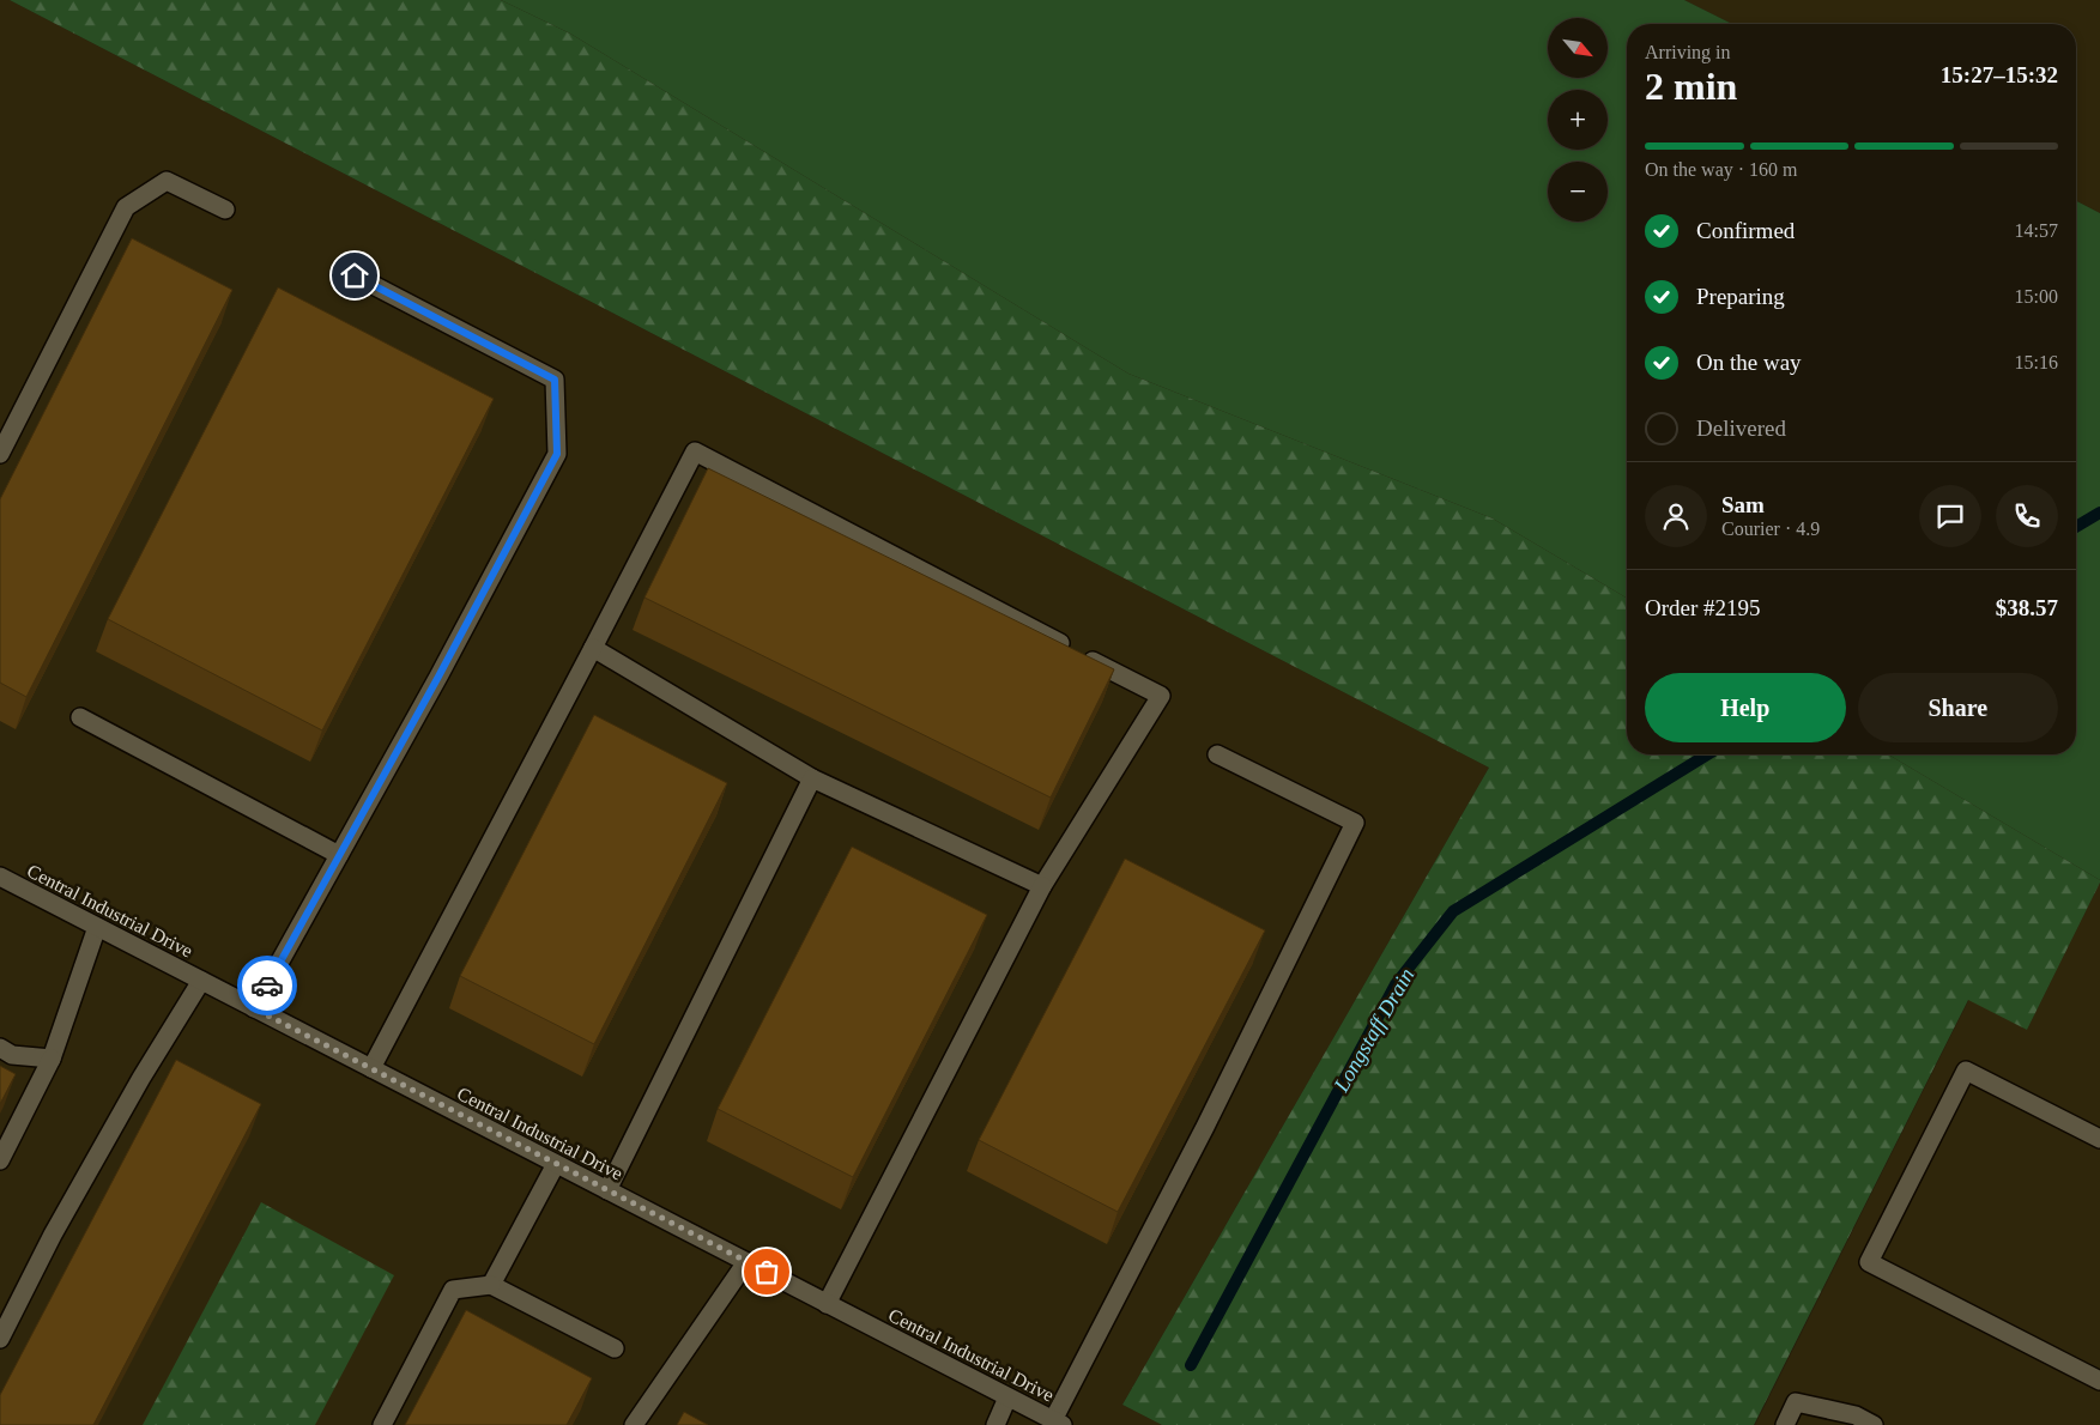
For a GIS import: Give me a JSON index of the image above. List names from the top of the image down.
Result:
{
  "streets": {
    "street": ["Central Industrial Drive"]
  },
  "water": ["Longstaff Drain"],
  "north": "bottom right",
  "page": {
    "map_buttons": ["+", "−"],
    "heading": ["2 min", "Arriving in", "15:27–15:32"],
    "panel": [
      "Sam",
      "Courier · 4.9",
      "Order #2195",
      "$38.57"
    ],
    "bar": "On the way · 160 m",
    "list": [
      ["Confirmed", "14:57"],
      ["Preparing", "15:00"],
      ["On the way", "15:16"],
      "Delivered"
    ],
    "buttons": ["Help", "Share"]
  }
}
